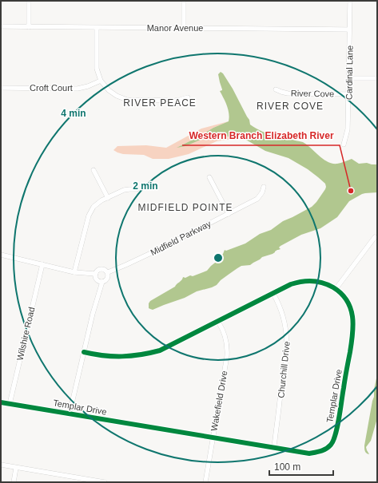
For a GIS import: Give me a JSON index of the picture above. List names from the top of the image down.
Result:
{
  "streets": {
    "street": [
      "Manor Avenue",
      "Cardinal Lane",
      "Croft Court",
      "River Cove",
      "Midfield Parkway",
      "Wilshire Road",
      "Churchill Drive",
      "Templar Drive",
      "Wakefield Drive"
    ]
  },
  "crossings": [
    ["Manor Avenue", "Cardinal Lane"],
    ["Cardinal Lane", "River Cove"],
    ["Wilshire Road", "Templar Drive"],
    ["Churchill Drive", "Templar Drive"],
    ["Templar Drive", "Wakefield Drive"]
  ],
  "districts": ["RIVER PEACE", "RIVER COVE", "MIDFIELD POINTE"],
  "places": ["Western Branch Elizabeth River"],
  "scale_bar": "100 m",
  "rings": ["4 min", "2 min"]
}
